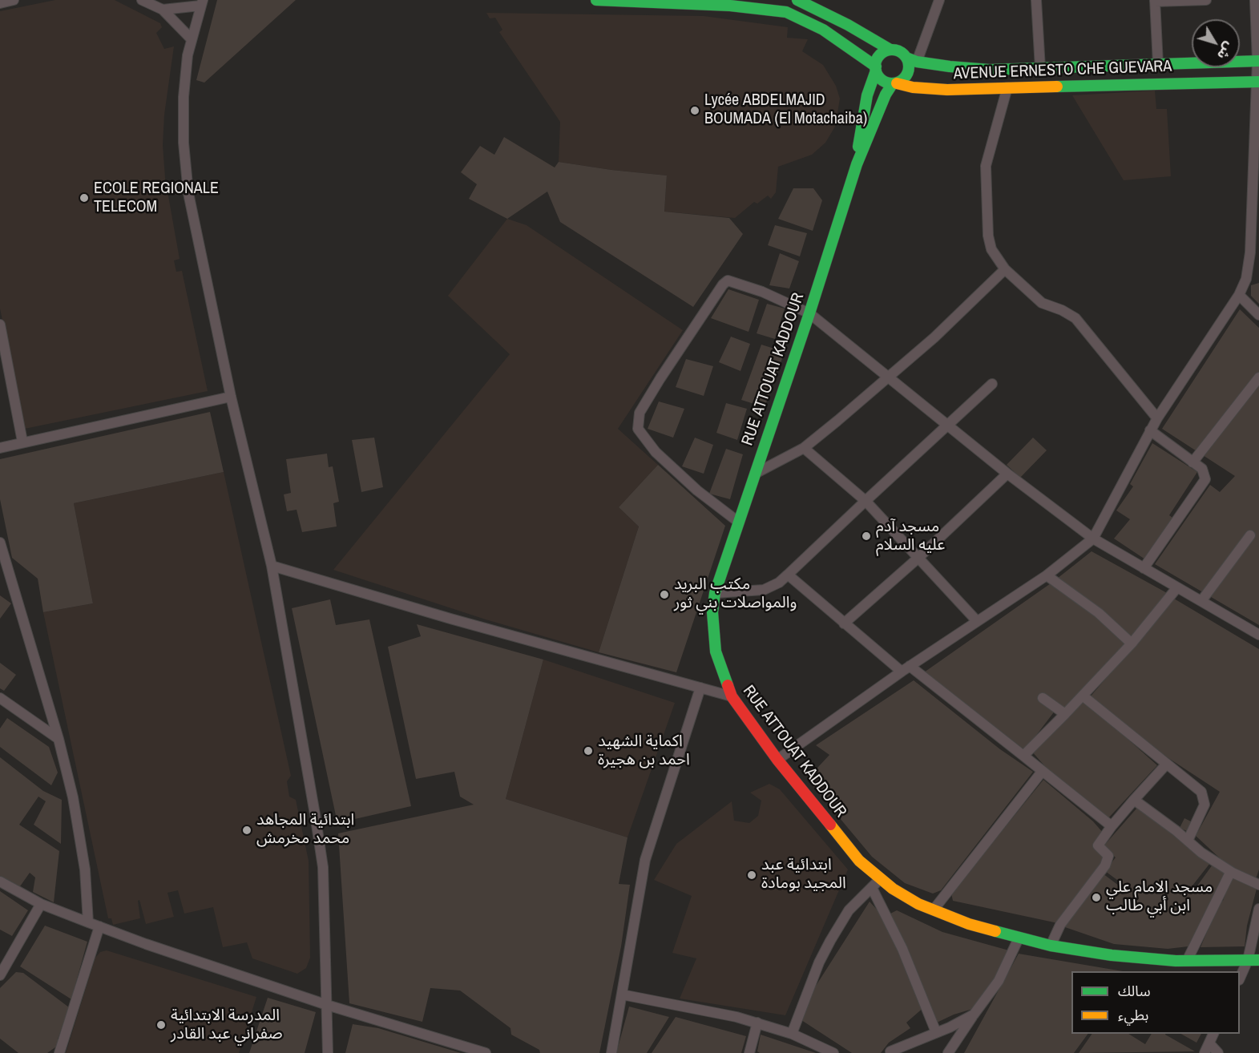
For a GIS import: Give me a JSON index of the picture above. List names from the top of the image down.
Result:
{
  "streets": {
    "street": ["AVENUE ERNESTO CHE GUEVARA", "RUE ATTOUAT KADDOUR"]
  },
  "crossings": [
    ["AVENUE ERNESTO CHE GUEVARA", "RUE ATTOUAT KADDOUR"]
  ],
  "places": [
    "Lycée ABDELMAJID BOUMADA (El Motachaiba)",
    "ECOLE REGIONALE TELECOM",
    "مسجد آدم عليه السلام",
    "مكتب البريد والمواصلات بني ثور",
    "اكماية الشهيد احمد بن هجيرة",
    "ابتدائية المجاهد محمد مخرمش",
    "ابتدائية عبد المجيد بومادة",
    "مسجد الامام علي ابن أبي طالب",
    "المدرسة الابتدائية صفراني عبد القادر"
  ],
  "legend": ["سالك", "بطيء"],
  "north": "bottom right"
}
